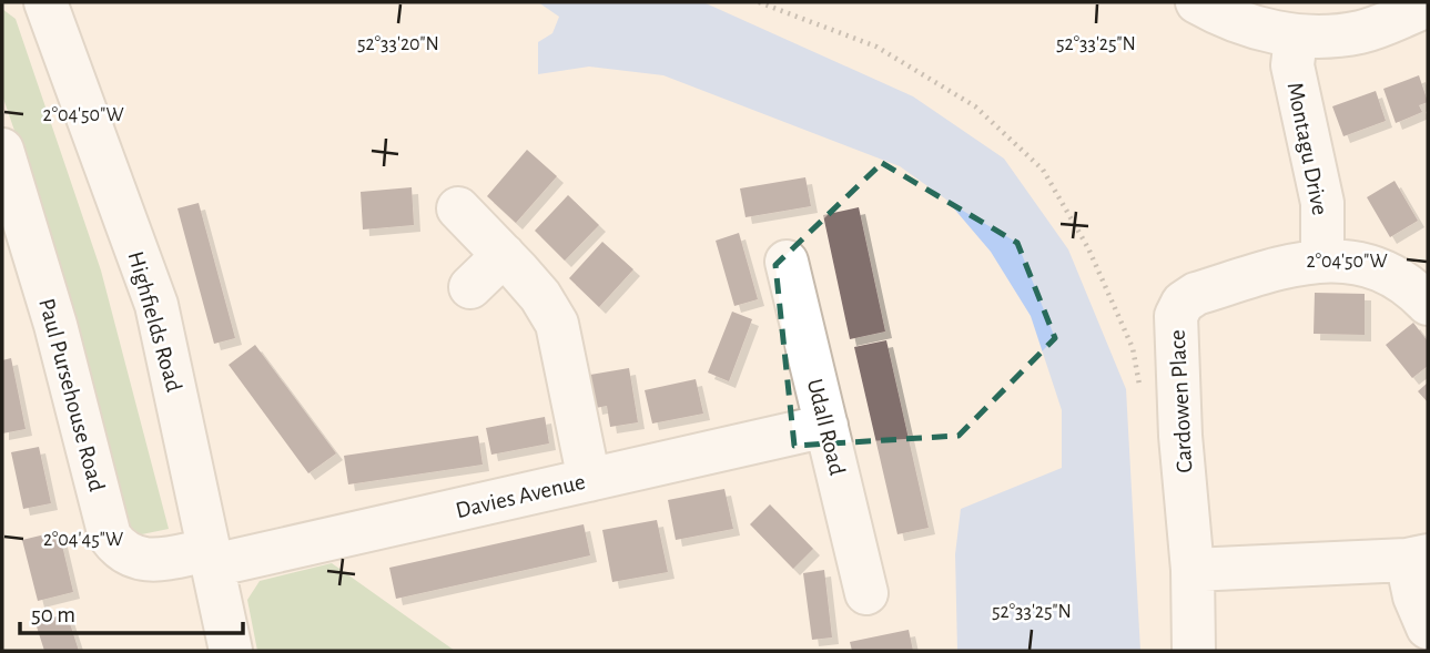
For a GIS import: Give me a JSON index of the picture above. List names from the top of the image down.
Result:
{
  "streets": {
    "street": [
      "Montagu Drive",
      "Highfields Road",
      "Paul Pursehouse Road",
      "Cardowen Place",
      "Udall Road",
      "Davies Avenue"
    ]
  },
  "crossings": [
    ["Montagu Drive", "Cardowen Place"],
    ["Highfields Road", "Paul Pursehouse Road"],
    ["Highfields Road", "Davies Avenue"],
    ["Paul Pursehouse Road", "Davies Avenue"],
    ["Udall Road", "Davies Avenue"]
  ],
  "scale_bar": "50 m",
  "coordinates": [
    "52°33'20\"N",
    "52°33'25\"N",
    "2°04'50\"W",
    "2°04'45\"W"
  ]
}
